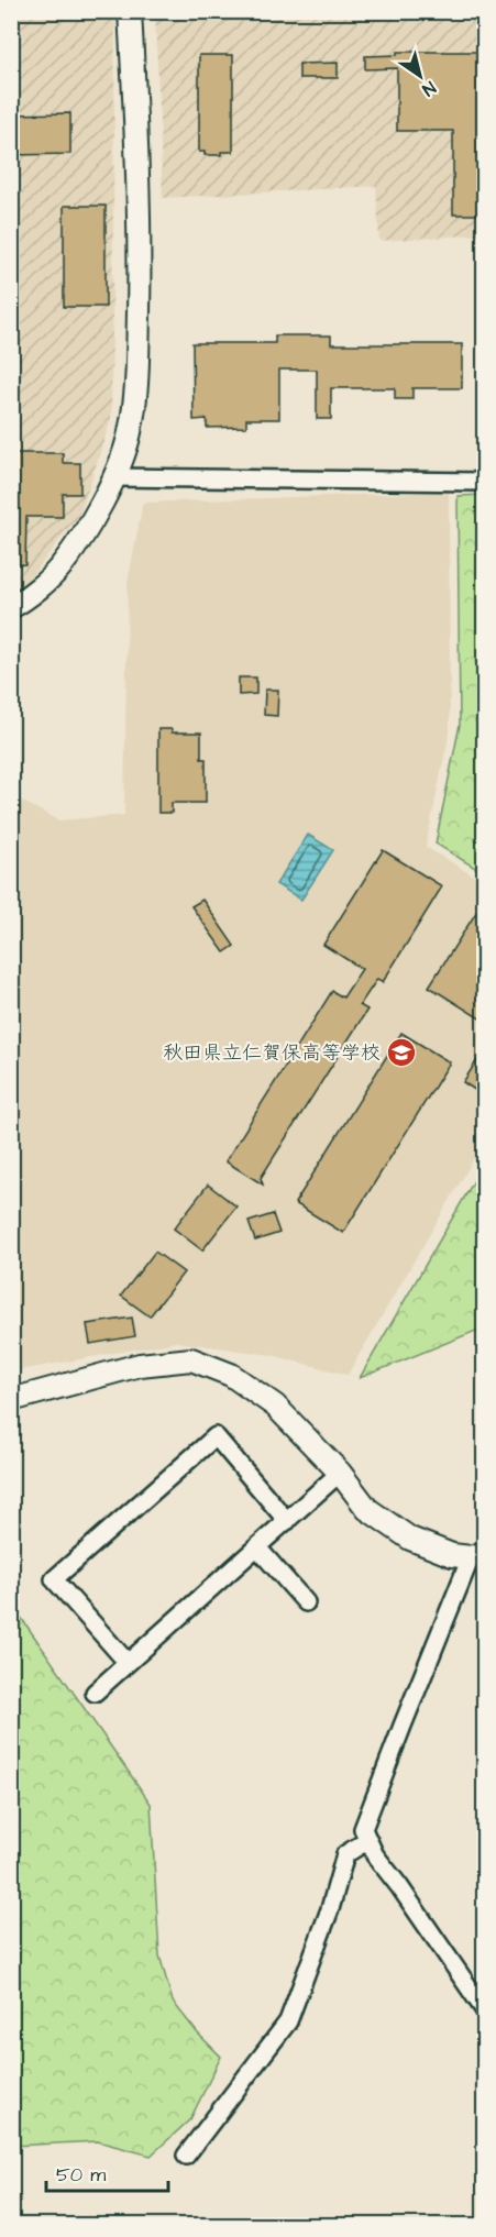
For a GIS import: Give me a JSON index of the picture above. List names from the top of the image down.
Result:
{
  "places": {
    "school or university": ["秋田県立仁賀保高等学校"]
  },
  "scale_bar": "50 m",
  "north": "bottom right"
}
